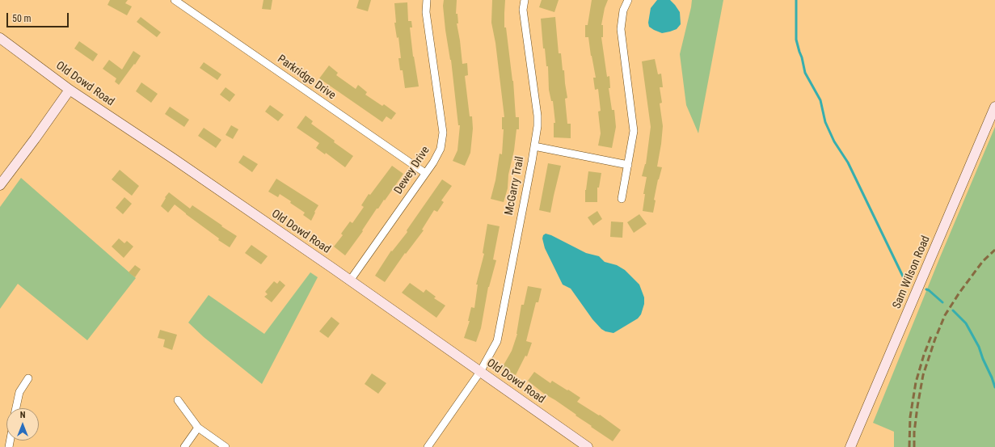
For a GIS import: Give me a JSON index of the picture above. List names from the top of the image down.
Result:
{
  "streets": {
    "street": [
      "Parkridge Drive",
      "Old Dowd Road",
      "Dewey Drive",
      "McGarry Trail",
      "Sam Wilson Road"
    ]
  },
  "crossings": [
    ["Parkridge Drive", "Dewey Drive"],
    ["Old Dowd Road", "Dewey Drive"],
    ["Old Dowd Road", "McGarry Trail"]
  ],
  "scale_bar": "50 m",
  "north": "top"
}
